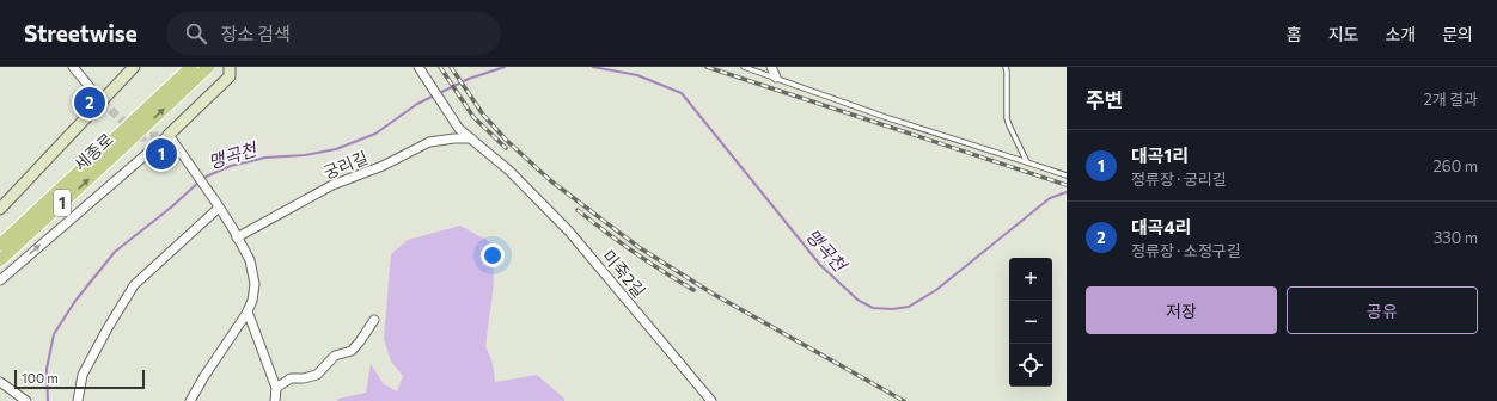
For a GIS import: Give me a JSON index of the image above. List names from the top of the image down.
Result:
{
  "streets": {
    "main road": ["세종로", "1"],
    "street": ["궁리길", "미죽2길"]
  },
  "crossings": [
    ["궁리길", "미죽2길"]
  ],
  "water": ["맹곡천"],
  "scale_bar": "100 m",
  "page": {
    "header": "Streetwise",
    "search": "장소 검색",
    "nav": [
      "홈",
      "지도",
      "소개",
      "문의"
    ],
    "heading": ["주변", "2개 결과"],
    "pins": ["2", "1"],
    "list": [
      {
        "mark": "1",
        "name": "대곡1리",
        "note": "정류장 · 궁리길",
        "value": "260 m"
      },
      {
        "mark": "2",
        "name": "대곡4리",
        "note": "정류장 · 소정구길",
        "value": "330 m"
      }
    ],
    "map_buttons": ["+", "−"],
    "buttons": ["저장", "공유"],
    "scale": "100 m"
  }
}
